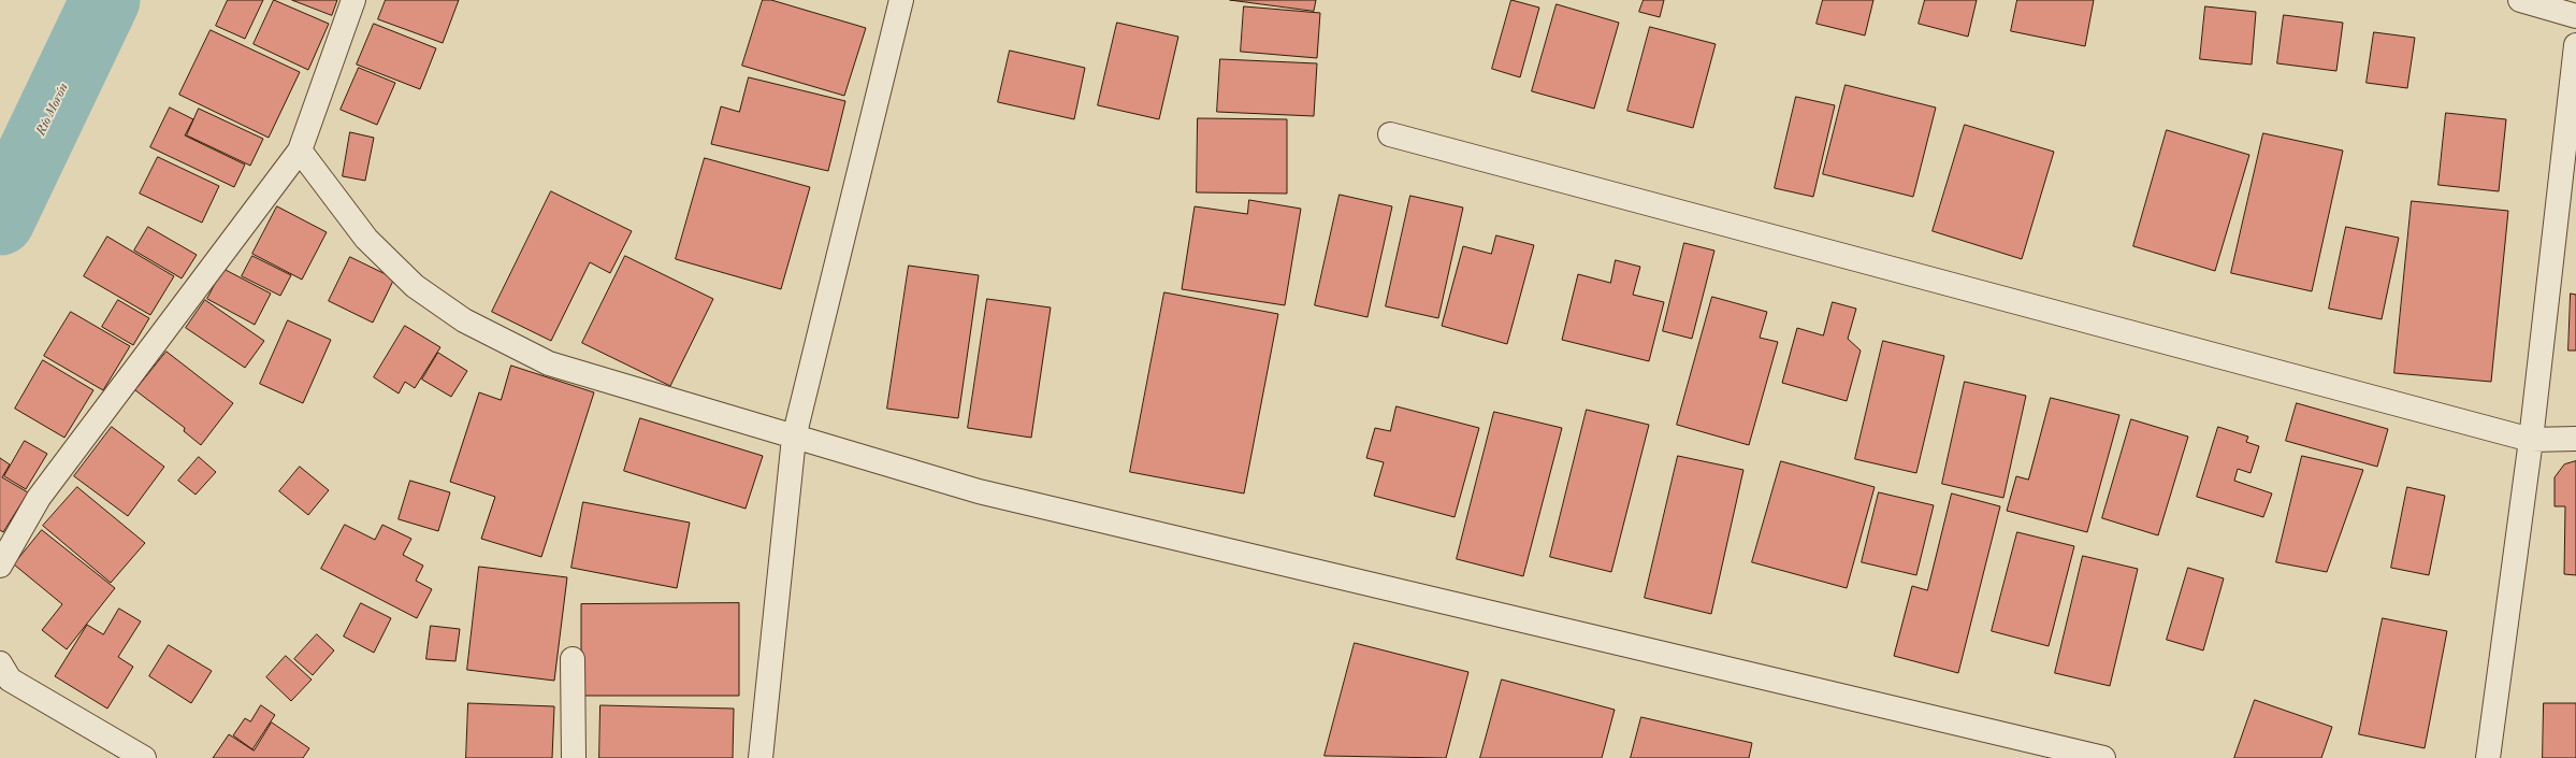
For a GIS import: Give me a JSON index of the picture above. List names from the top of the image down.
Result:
{
  "water": ["Río Morón"]
}
